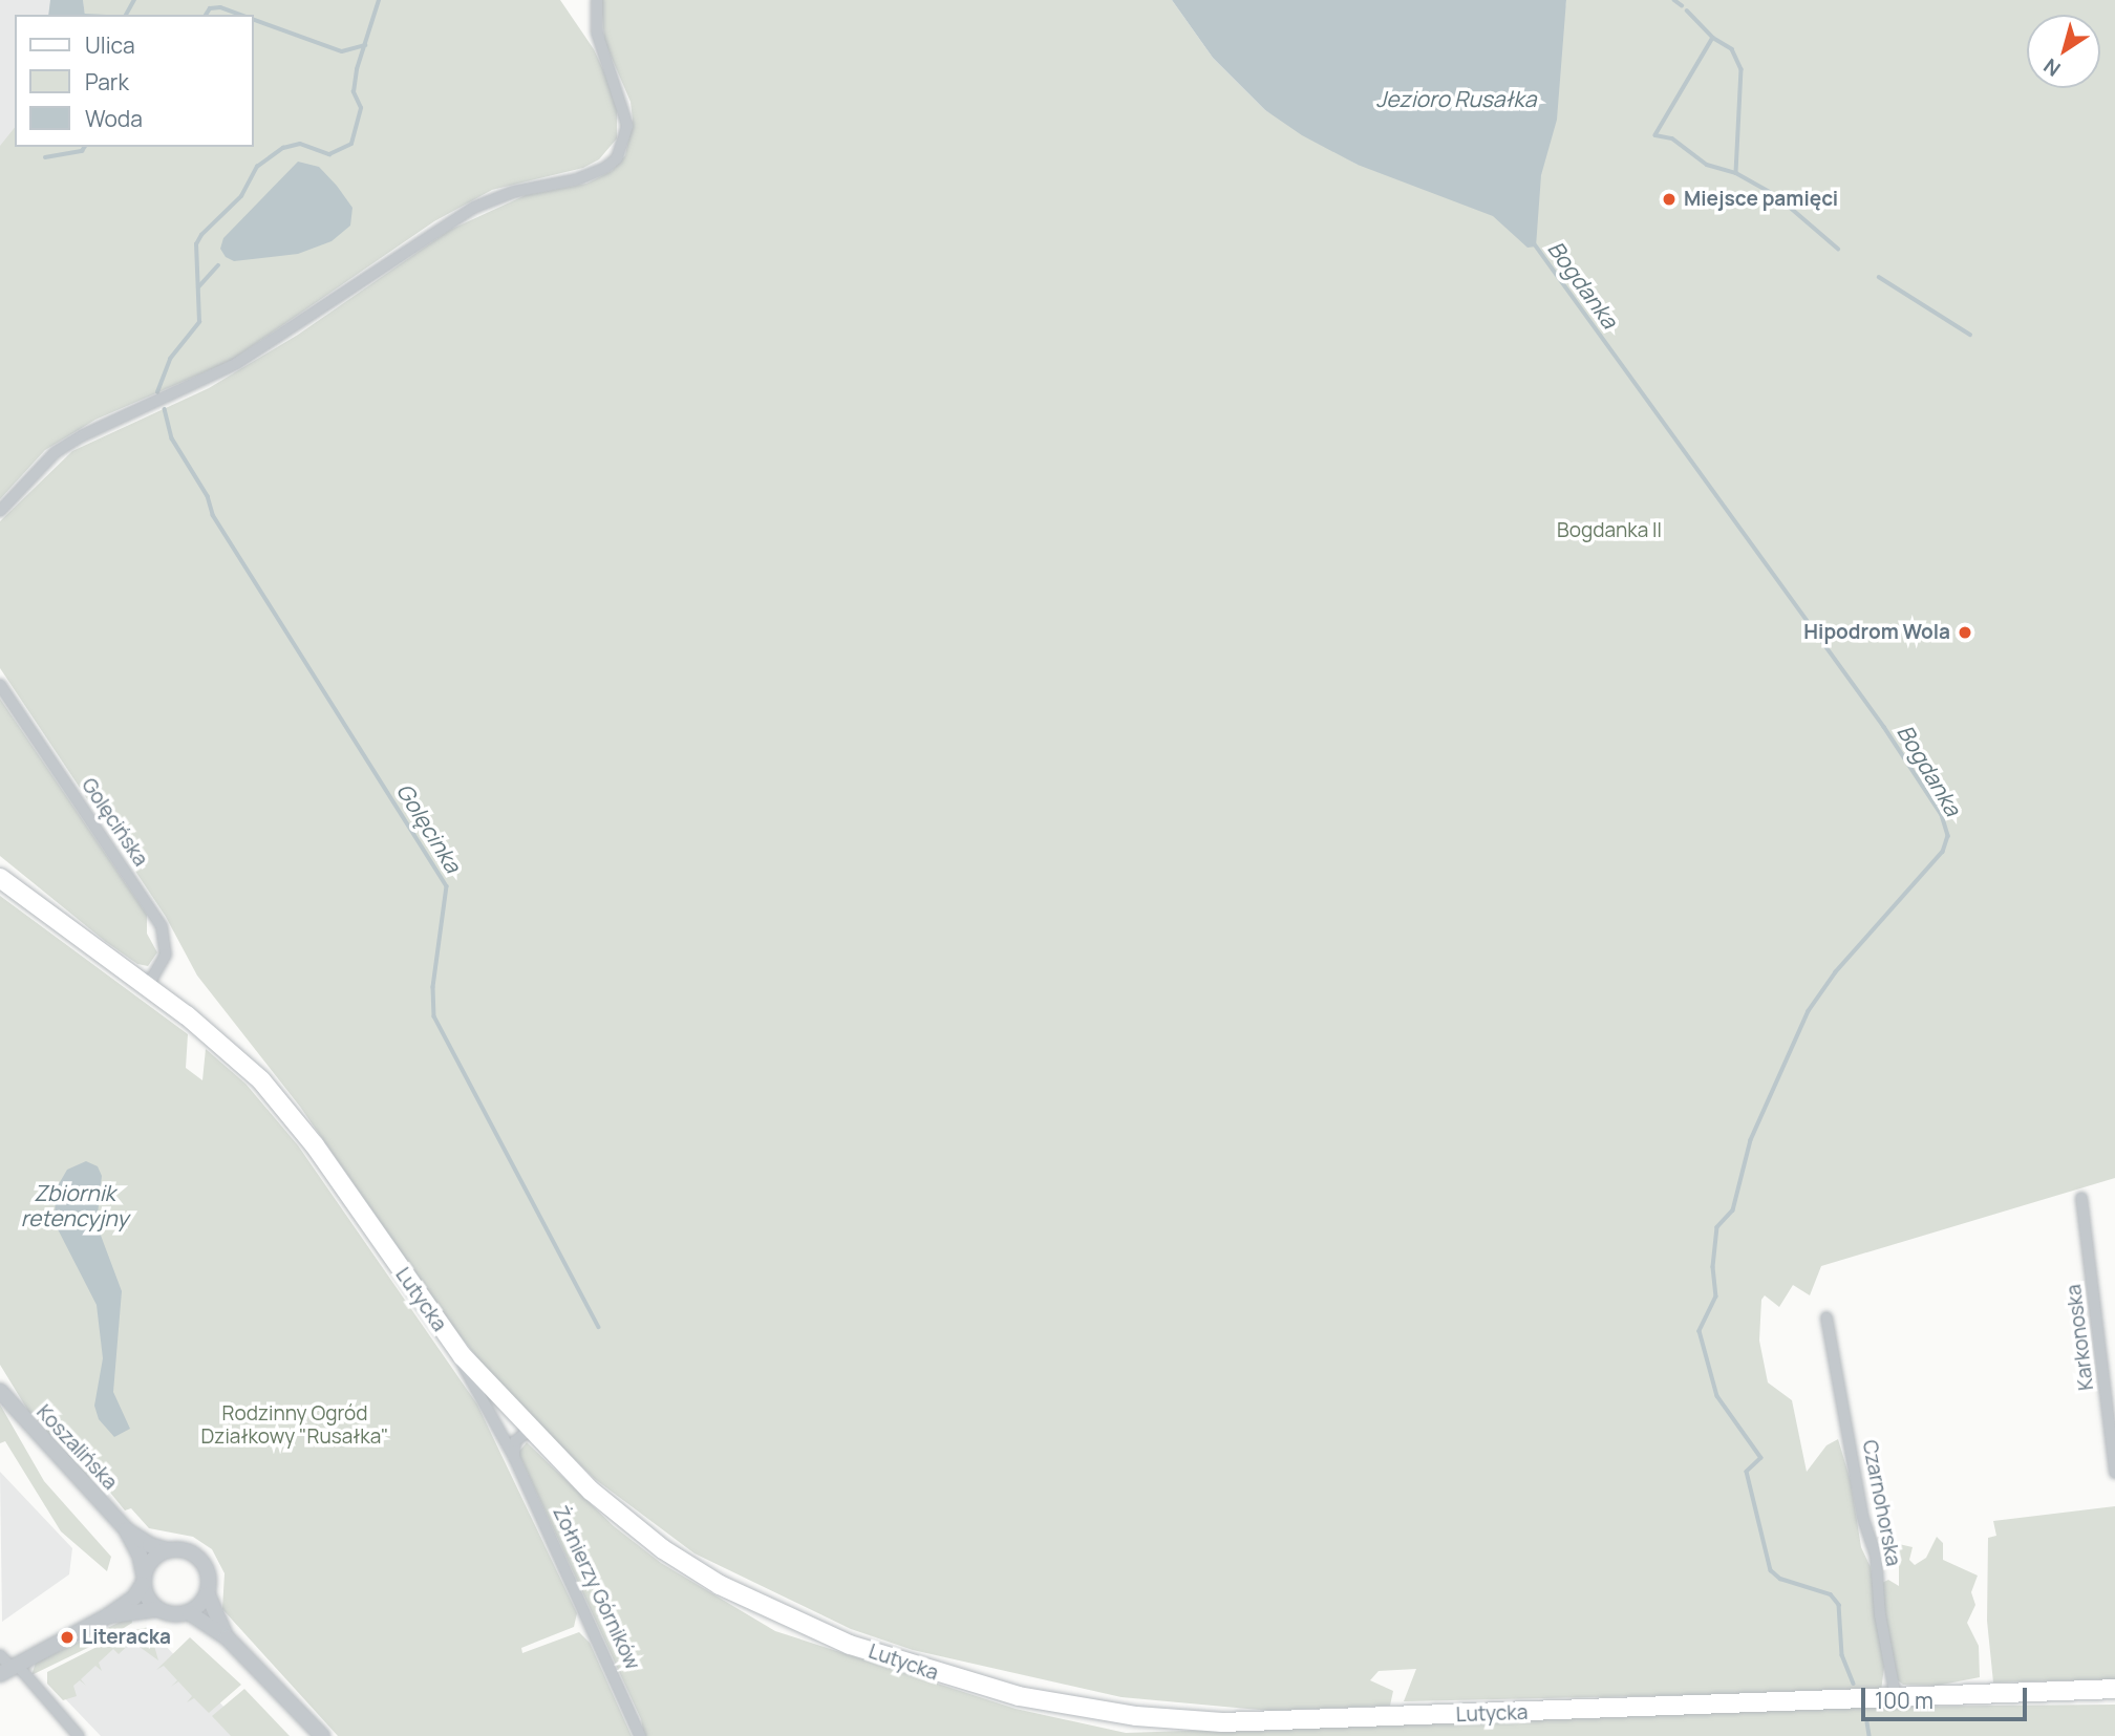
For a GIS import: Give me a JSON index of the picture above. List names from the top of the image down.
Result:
{
  "streets": {
    "main road": ["Lutycka"],
    "street": [
      "Golęcińska",
      "Karkonoska",
      "Koszalińska",
      "Czarnohorska",
      "Żołnierzy Górników"
    ]
  },
  "crossings": [
    ["Golęcińska", "Lutycka"],
    ["Lutycka", "Czarnohorska"],
    ["Lutycka", "Żołnierzy Górników"]
  ],
  "water": [
    "Jezioro Rusałka",
    "Bogdanka",
    "Golęcinka",
    "Zbiornik retencyjny"
  ],
  "parks": ["Bogdanka II", "Rodzinny Ogród Działkowy \"Rusałka\""],
  "places": ["Miejsce pamięci", "Hipodrom Wola", "Literacka"],
  "legend": ["Ulica", "Park", "Woda"],
  "scale_bar": "100 m",
  "north": "bottom left"
}
